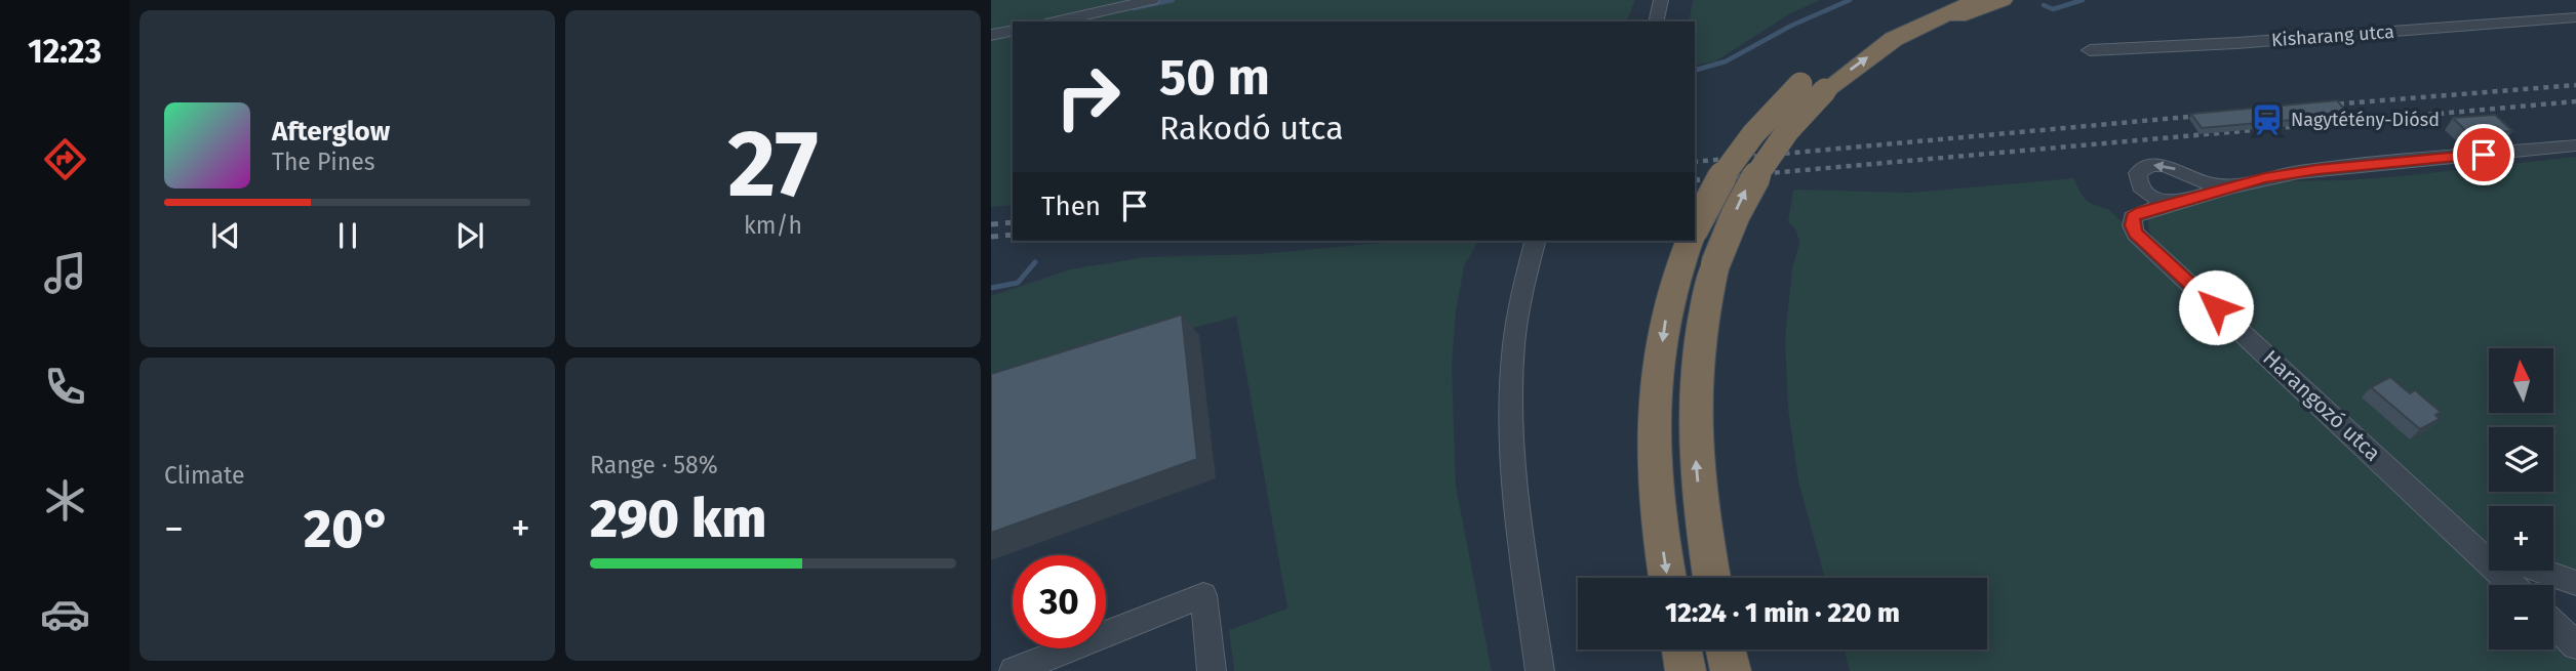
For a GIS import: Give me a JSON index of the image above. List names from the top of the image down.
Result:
{
  "streets": {
    "street": ["Kisharang utca", "Harangozó utca"]
  },
  "places": {
    "station": ["Nagytétény-Diósd"]
  },
  "north": "top",
  "page": {
    "tabs": "12:23",
    "tile": [
      ["27", "km/h"],
      "Climate",
      ["Range · 58%", "290 km"]
    ],
    "turn": ["50 m", "Rakodó utca"],
    "song": ["Afterglow", "The Pines"],
    "then": "Then",
    "map_buttons": ["+", "−"],
    "heat": ["−", "20°", "+"],
    "limit": "30",
    "trip": "12:24 · 1 min · 220 m"
  }
}
